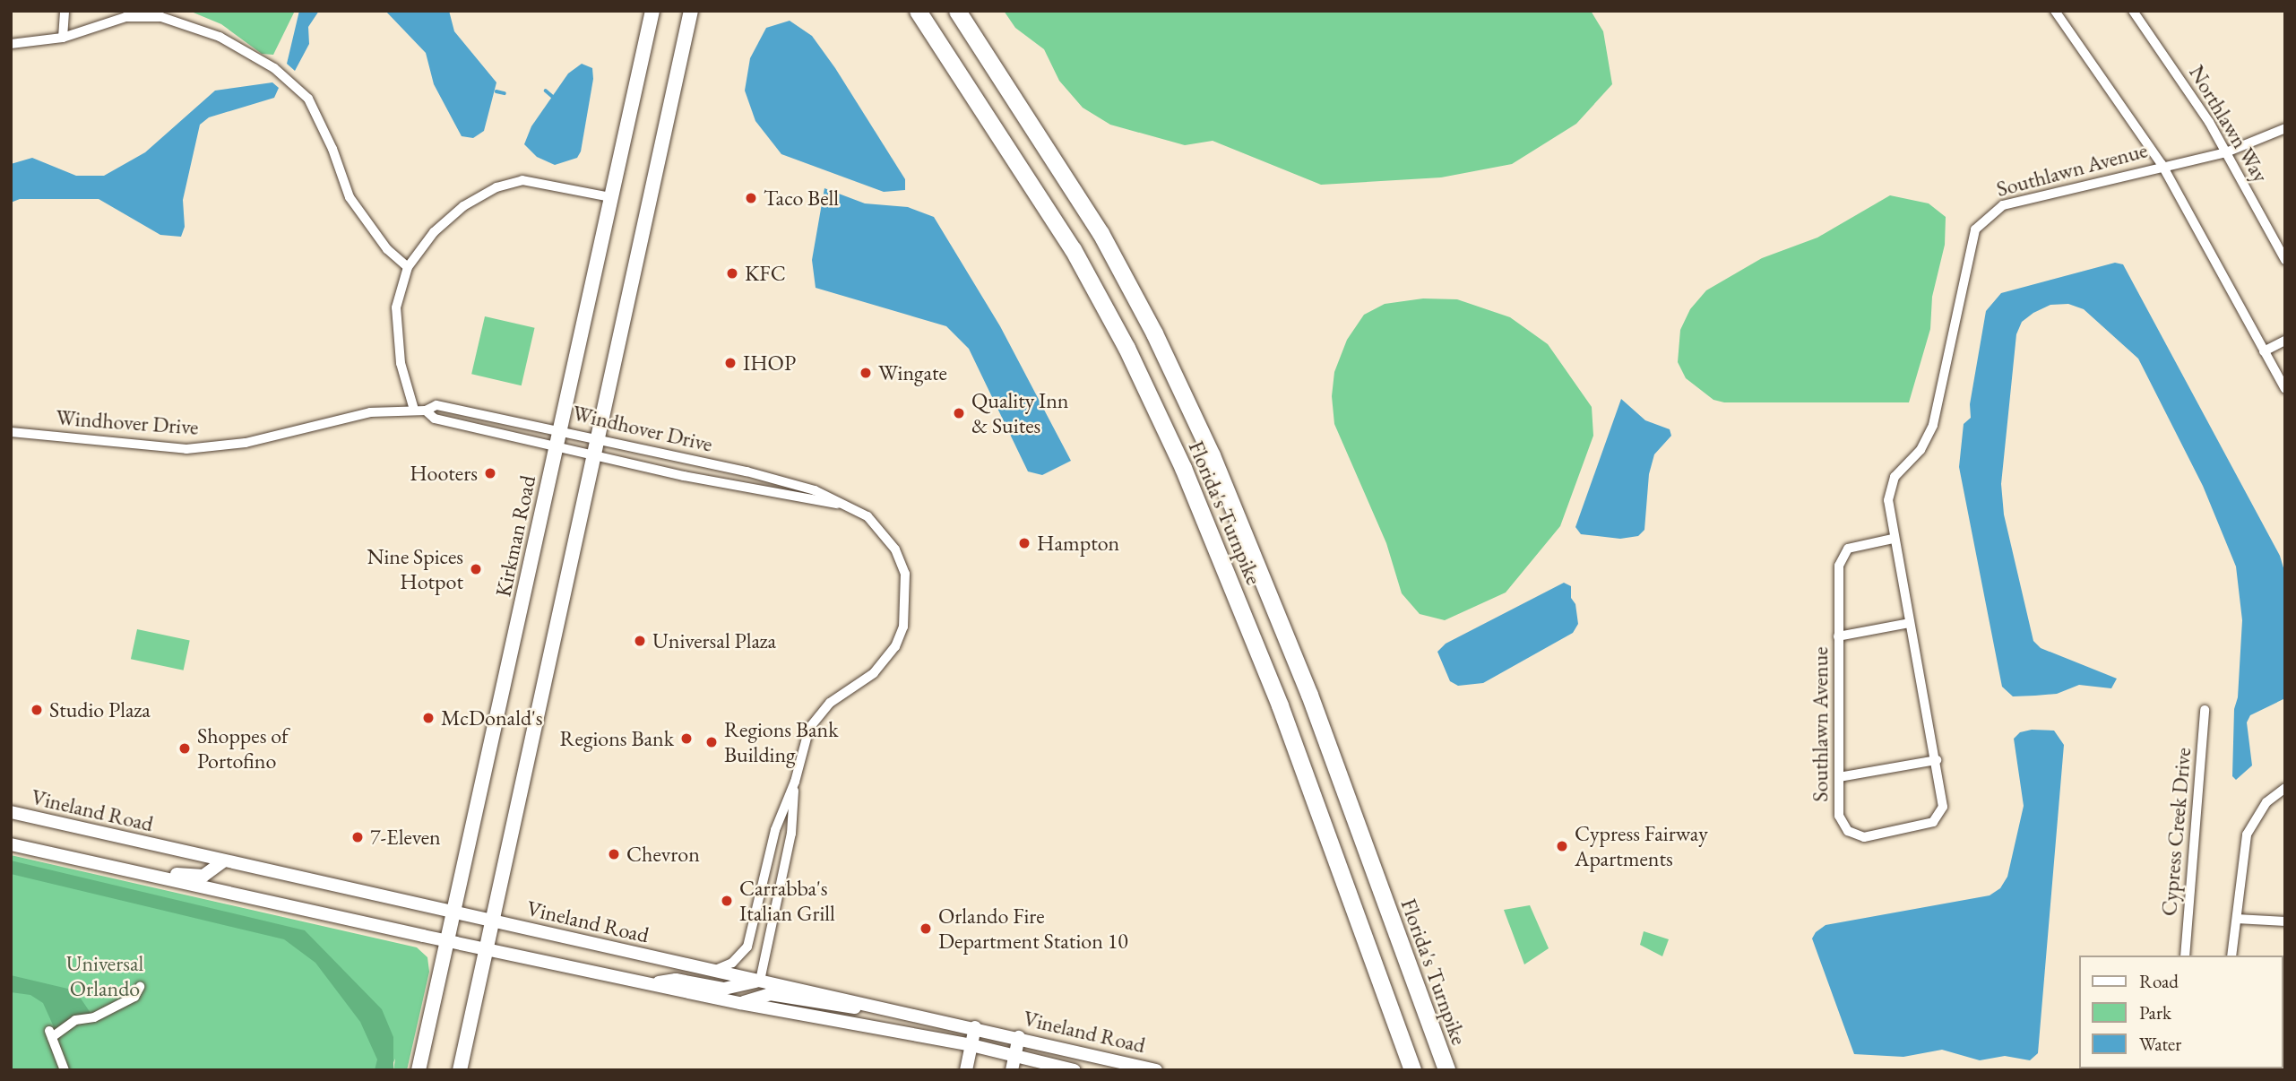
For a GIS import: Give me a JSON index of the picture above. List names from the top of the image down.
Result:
{
  "streets": {
    "highway": ["Florida's Turnpike"],
    "main road": ["Kirkman Road"],
    "street": [
      "Northlawn Way",
      "Southlawn Avenue",
      "Windhover Drive",
      "Vineland Road",
      "Cypress Creek Drive"
    ]
  },
  "crossings": [
    ["Northlawn Way", "Southlawn Avenue"],
    ["Windhover Drive", "Kirkman Road"],
    ["Windhover Drive", "Vineland Road"],
    ["Kirkman Road", "Vineland Road"]
  ],
  "parks": ["Universal Orlando"],
  "places": [
    "Taco Bell",
    "KFC",
    "IHOP",
    "Wingate",
    "Quality Inn & Suites",
    "Hooters",
    "Hampton",
    "Nine Spices Hotpot",
    "Universal Plaza",
    "Studio Plaza",
    "McDonald's",
    "Regions Bank",
    "Regions Bank Building",
    "Shoppes of Portofino",
    "7-Eleven",
    "Cypress Fairway Apartments",
    "Chevron",
    "Carrabba's Italian Grill",
    "Orlando Fire Department Station 10"
  ],
  "legend": ["Road", "Park", "Water"]
}
